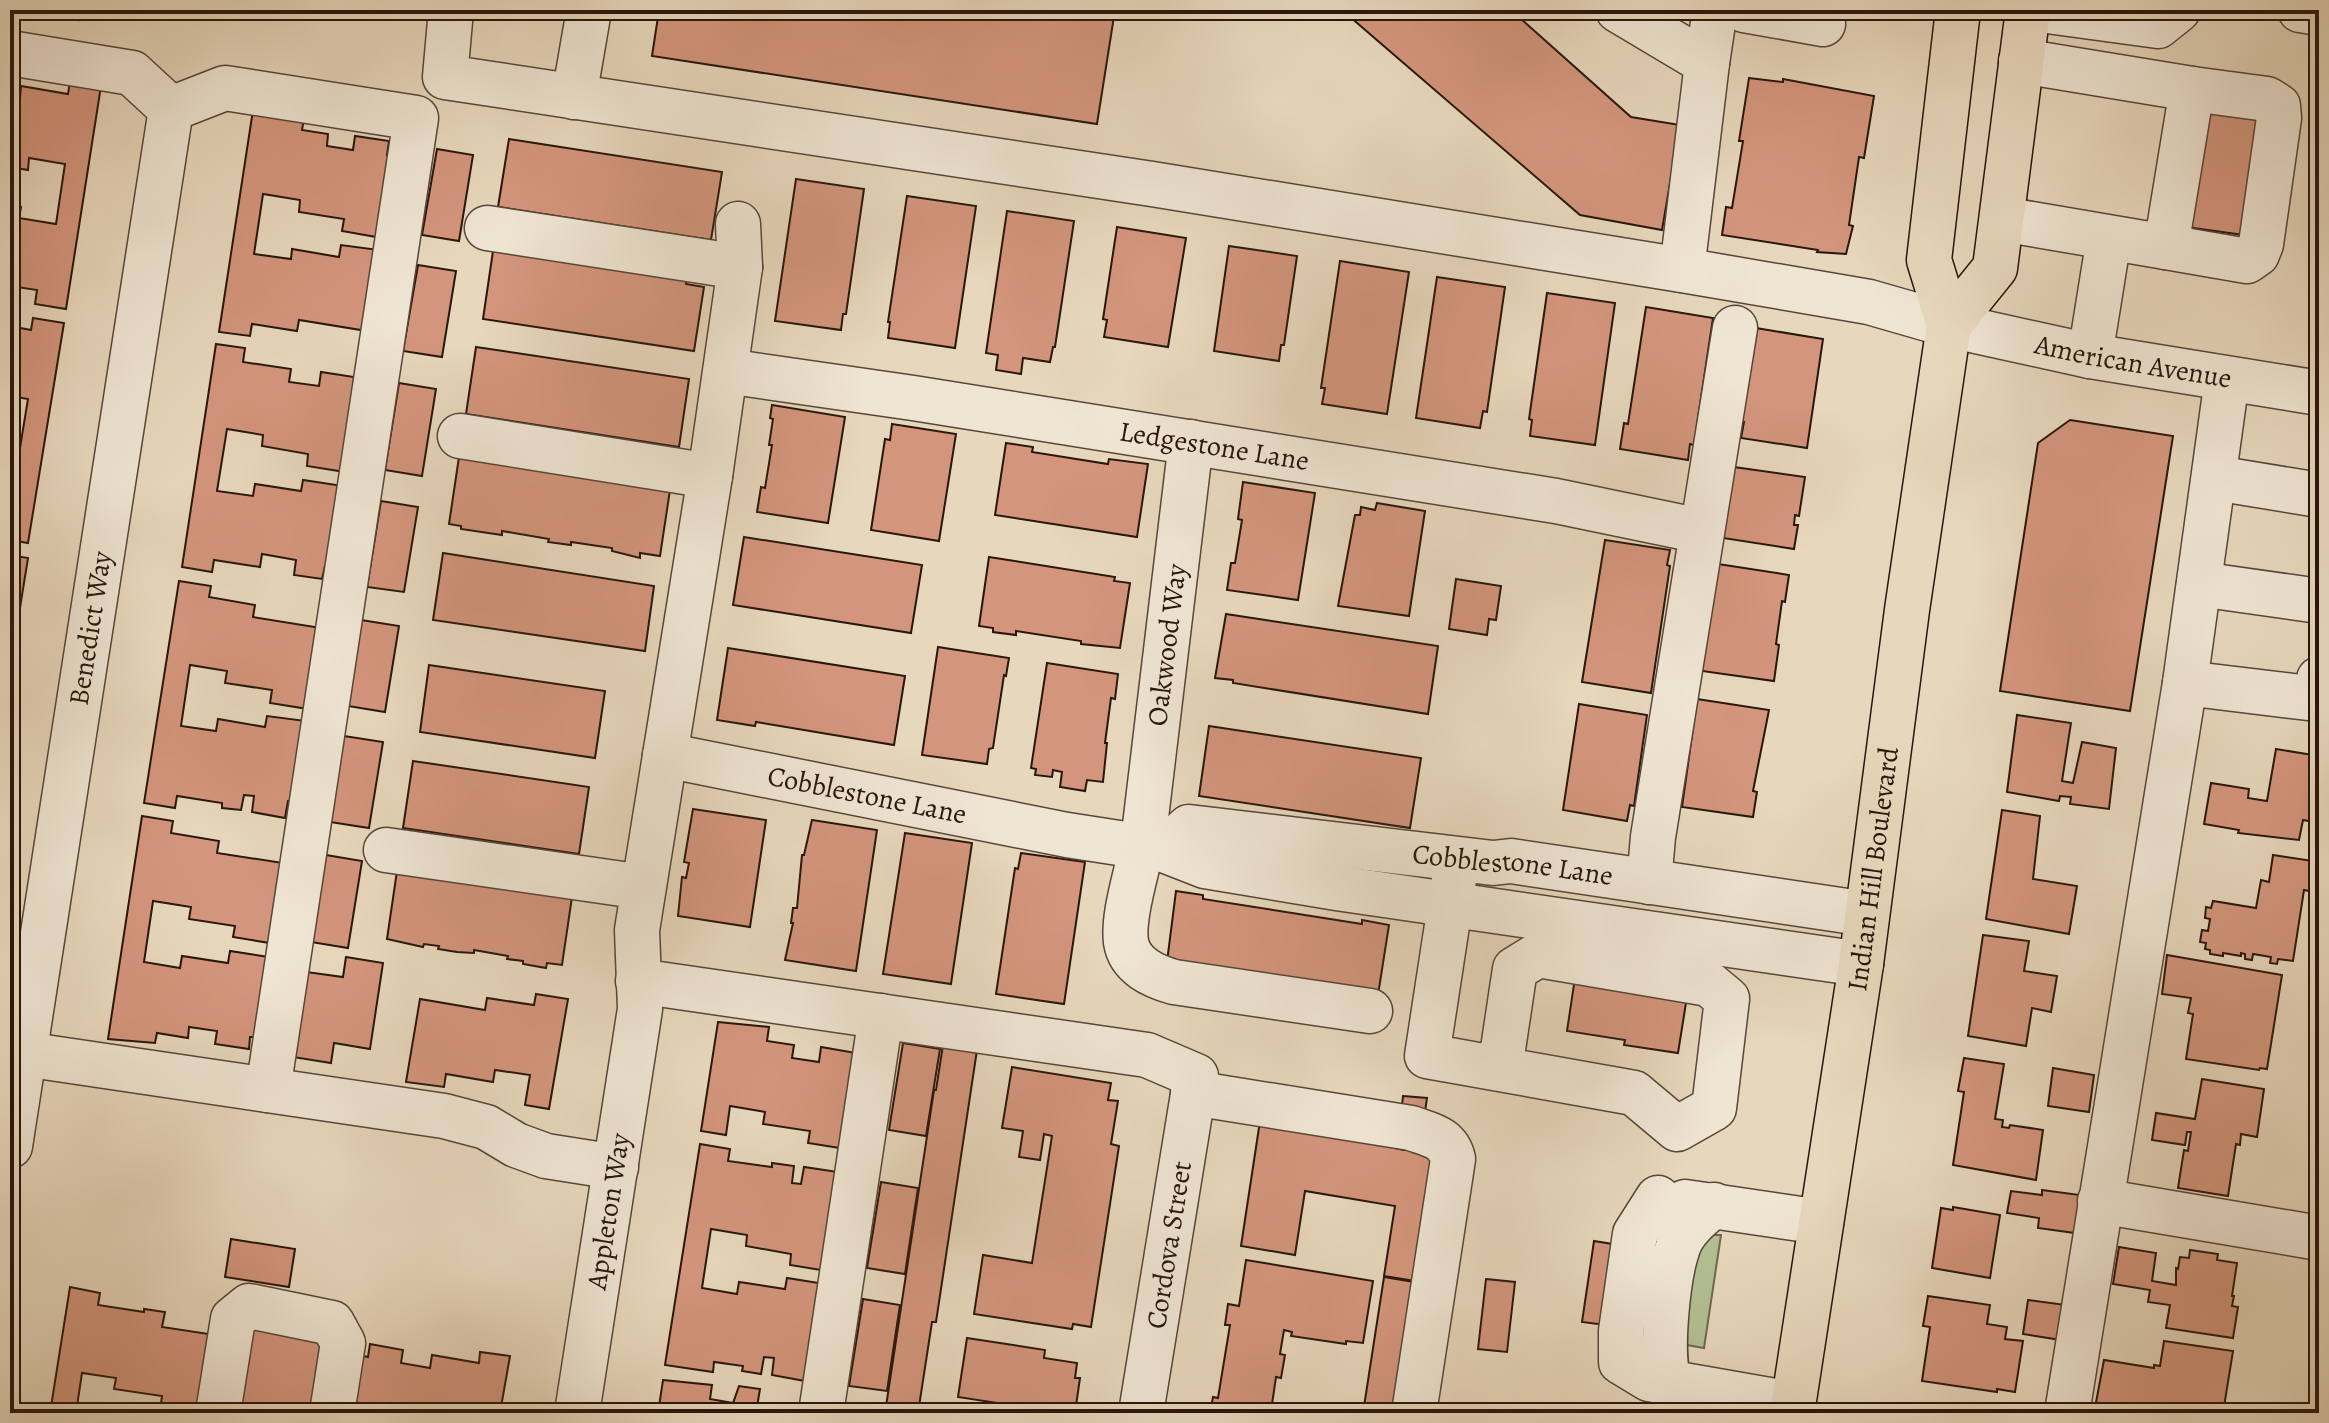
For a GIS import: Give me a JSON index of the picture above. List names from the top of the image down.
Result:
{
  "streets": {
    "main road": ["Indian Hill Boulevard"],
    "street": [
      "American Avenue",
      "Ledgestone Lane",
      "Benedict Way",
      "Oakwood Way",
      "Cobblestone Lane",
      "Appleton Way",
      "Cordova Street"
    ]
  },
  "crossings": [
    ["American Avenue", "Indian Hill Boulevard"],
    ["Ledgestone Lane", "Oakwood Way"],
    ["Ledgestone Lane", "Appleton Way"],
    ["Oakwood Way", "Cobblestone Lane"],
    ["Cobblestone Lane", "Indian Hill Boulevard"],
    ["Cobblestone Lane", "Appleton Way"]
  ]
}
